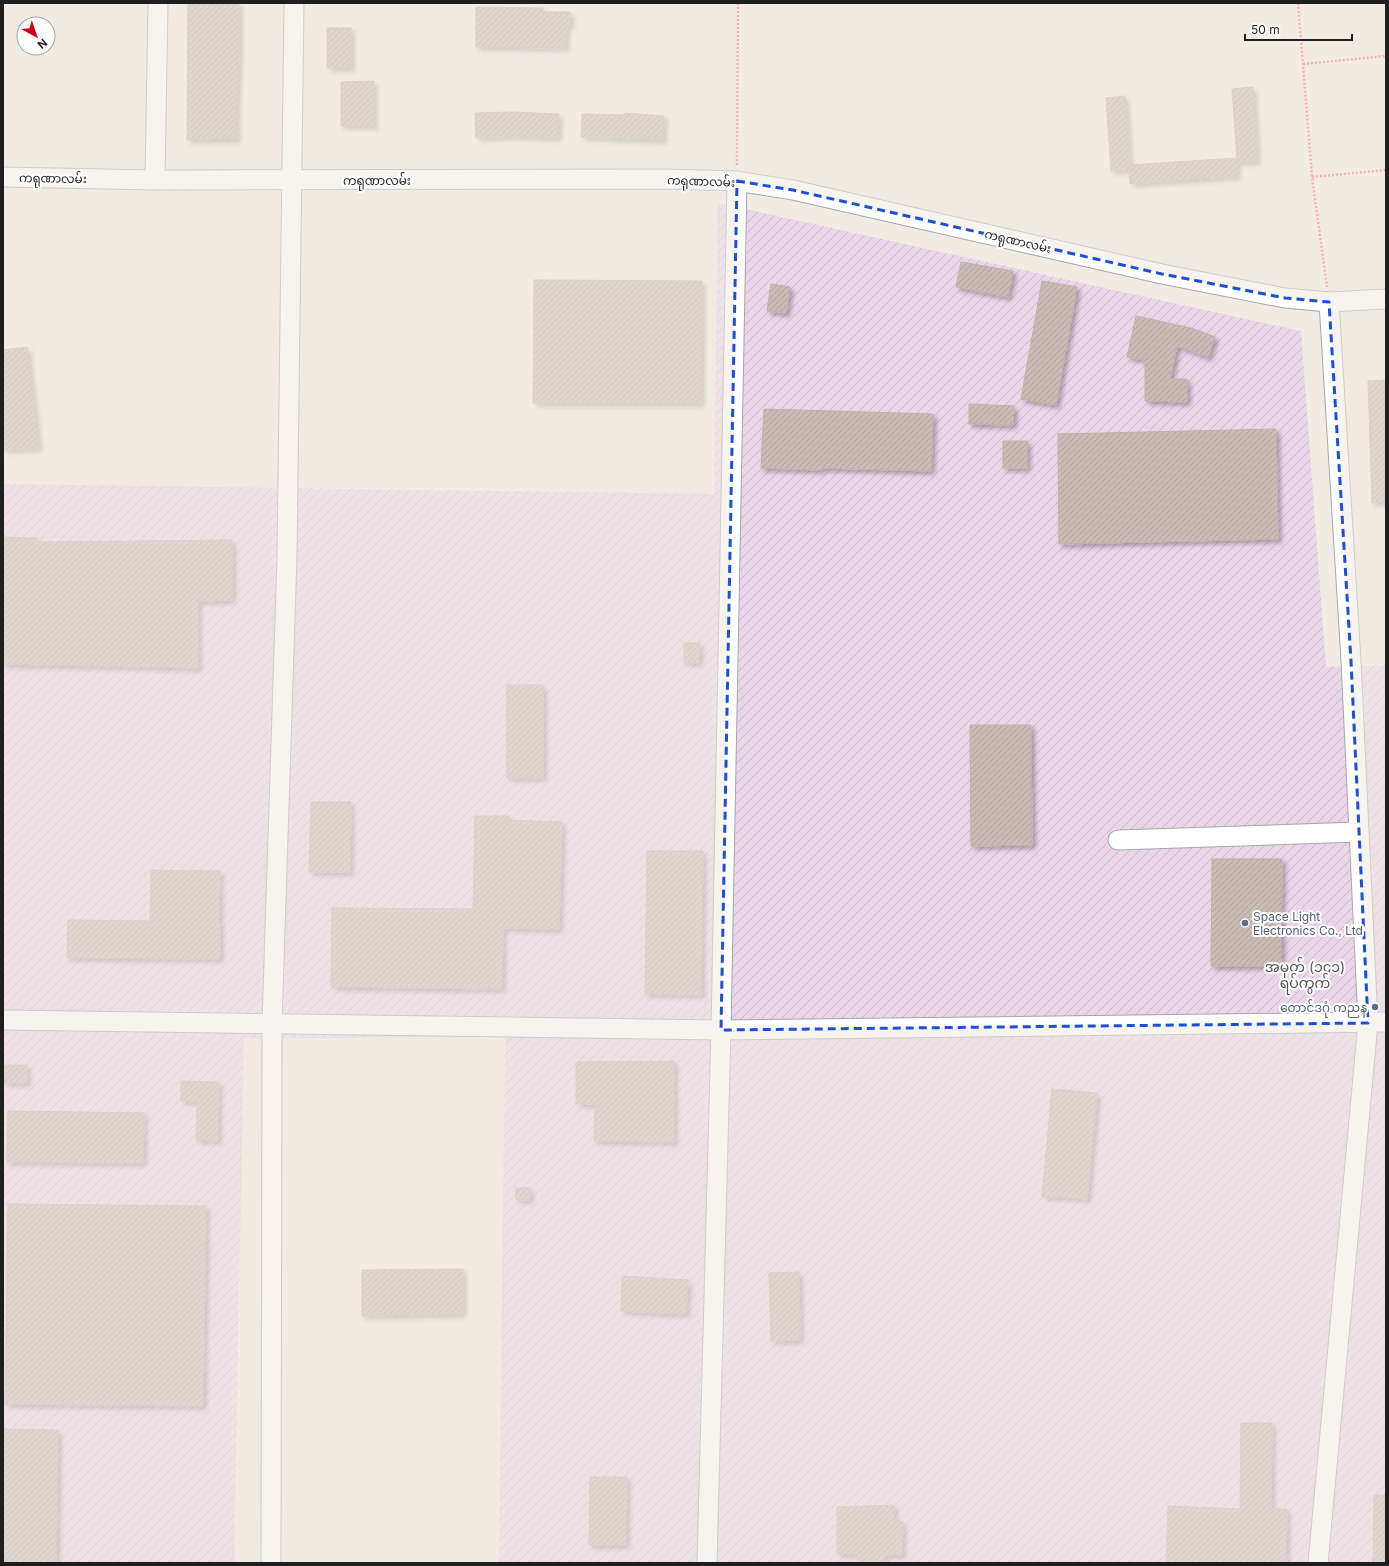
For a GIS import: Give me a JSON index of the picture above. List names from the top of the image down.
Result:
{
  "streets": {
    "street": ["ကရုဏာလမ်း"]
  },
  "districts": ["အမှတ် (၁၄၁) ရပ်ကွက်"],
  "places": ["Space Light Electronics Co., Ltd", "တောင်ဒဂုံ ကညန"],
  "scale_bar": "50 m",
  "north": "bottom right"
}
